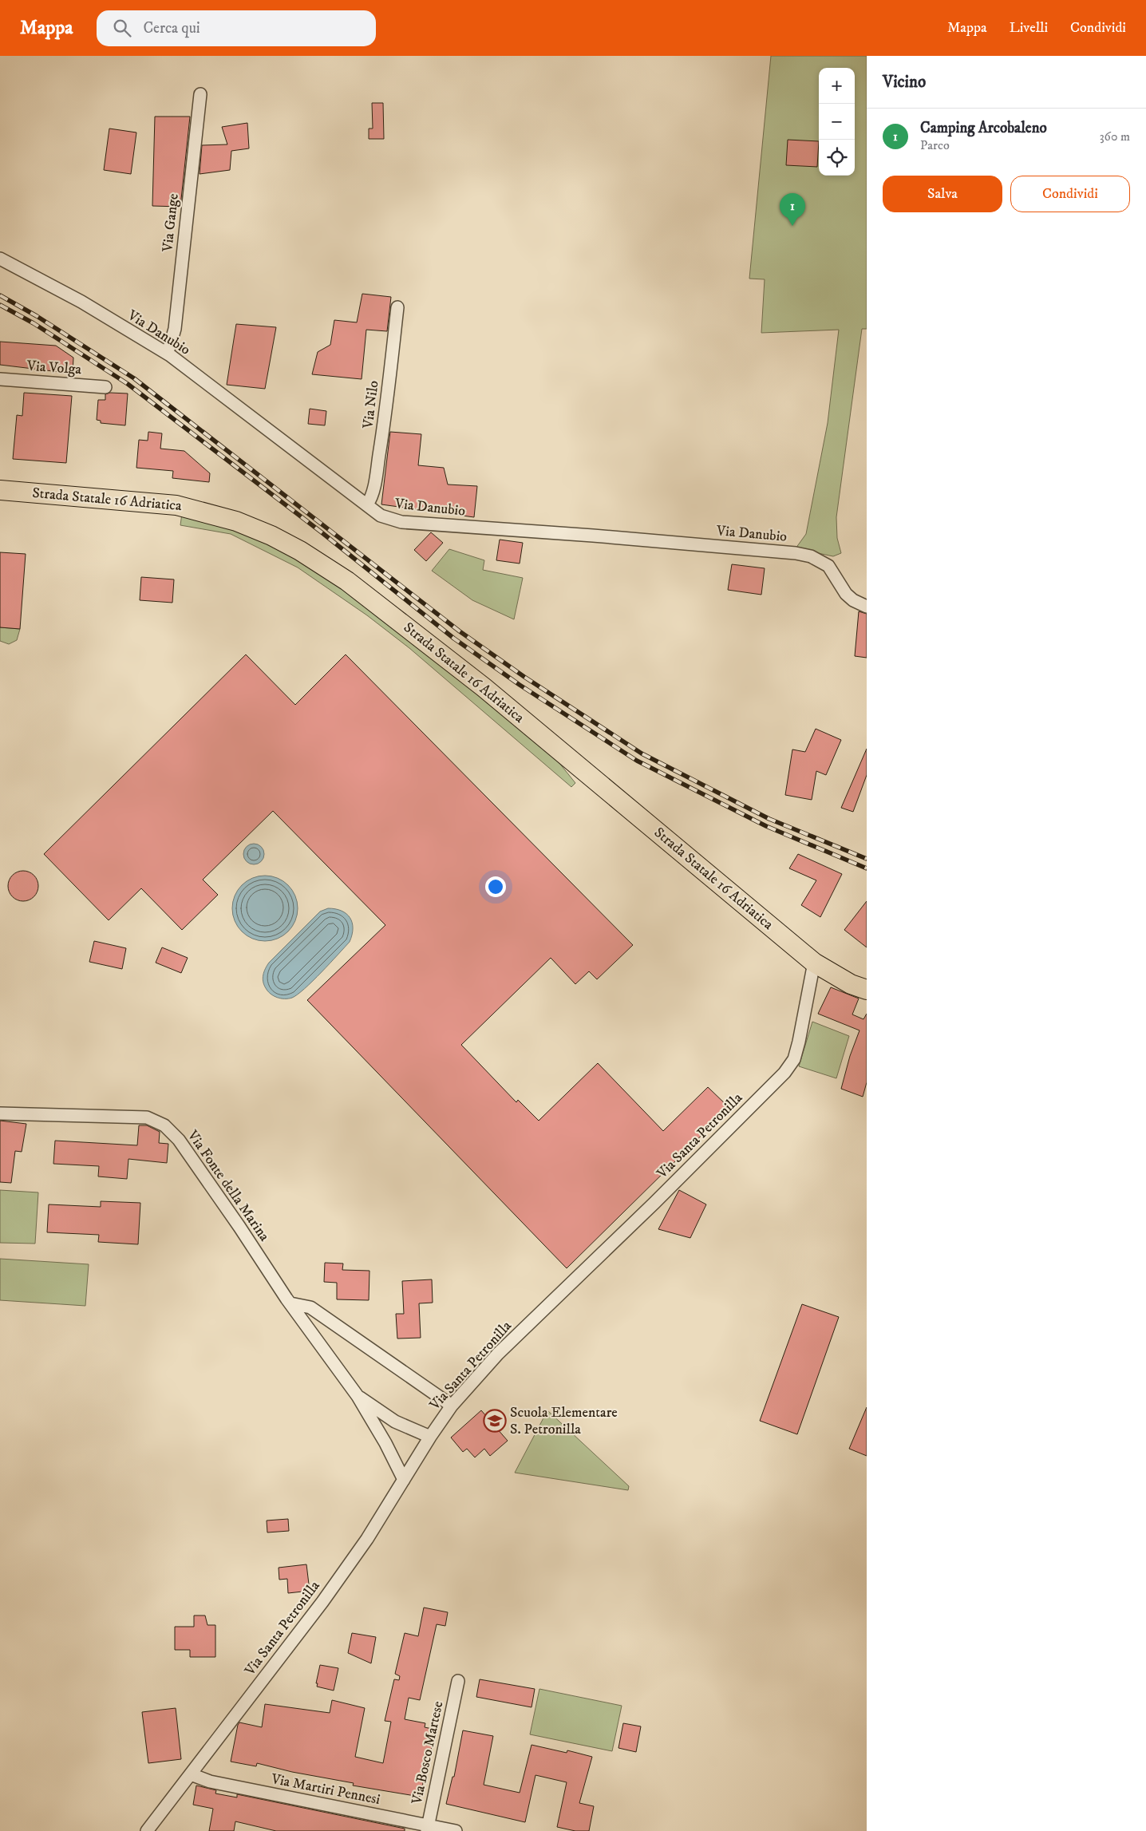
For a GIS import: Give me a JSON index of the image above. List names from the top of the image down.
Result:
{
  "streets": {
    "main road": ["Strada Statale 16 Adriatica"],
    "street": [
      "Via Gange",
      "Via Danubio",
      "Via Volga",
      "Via Nilo",
      "Via Santa Petronilla",
      "Via Fonte della Marina",
      "Via Bosco Martese",
      "Via Martiri Pennesi"
    ]
  },
  "crossings": [
    ["Via Gange", "Via Danubio"],
    ["Via Danubio", "Via Nilo"],
    ["Strada Statale 16 Adriatica", "Via Santa Petronilla"],
    ["Via Santa Petronilla", "Via Fonte della Marina"],
    ["Via Santa Petronilla", "Via Martiri Pennesi"],
    ["Via Bosco Martese", "Via Martiri Pennesi"]
  ],
  "places": {
    "school or university": ["Scuola Elementare S. Petronilla"]
  },
  "page": {
    "header": "Mappa",
    "search": "Cerca qui",
    "nav": ["Mappa", "Livelli", "Condividi"],
    "heading": "Vicino",
    "map_buttons": ["+", "−"],
    "list": [
      {
        "mark": "1",
        "name": "Camping Arcobaleno",
        "note": "Parco",
        "value": "360 m"
      }
    ],
    "buttons": ["Salva", "Condividi"],
    "pins": "1"
  }
}
